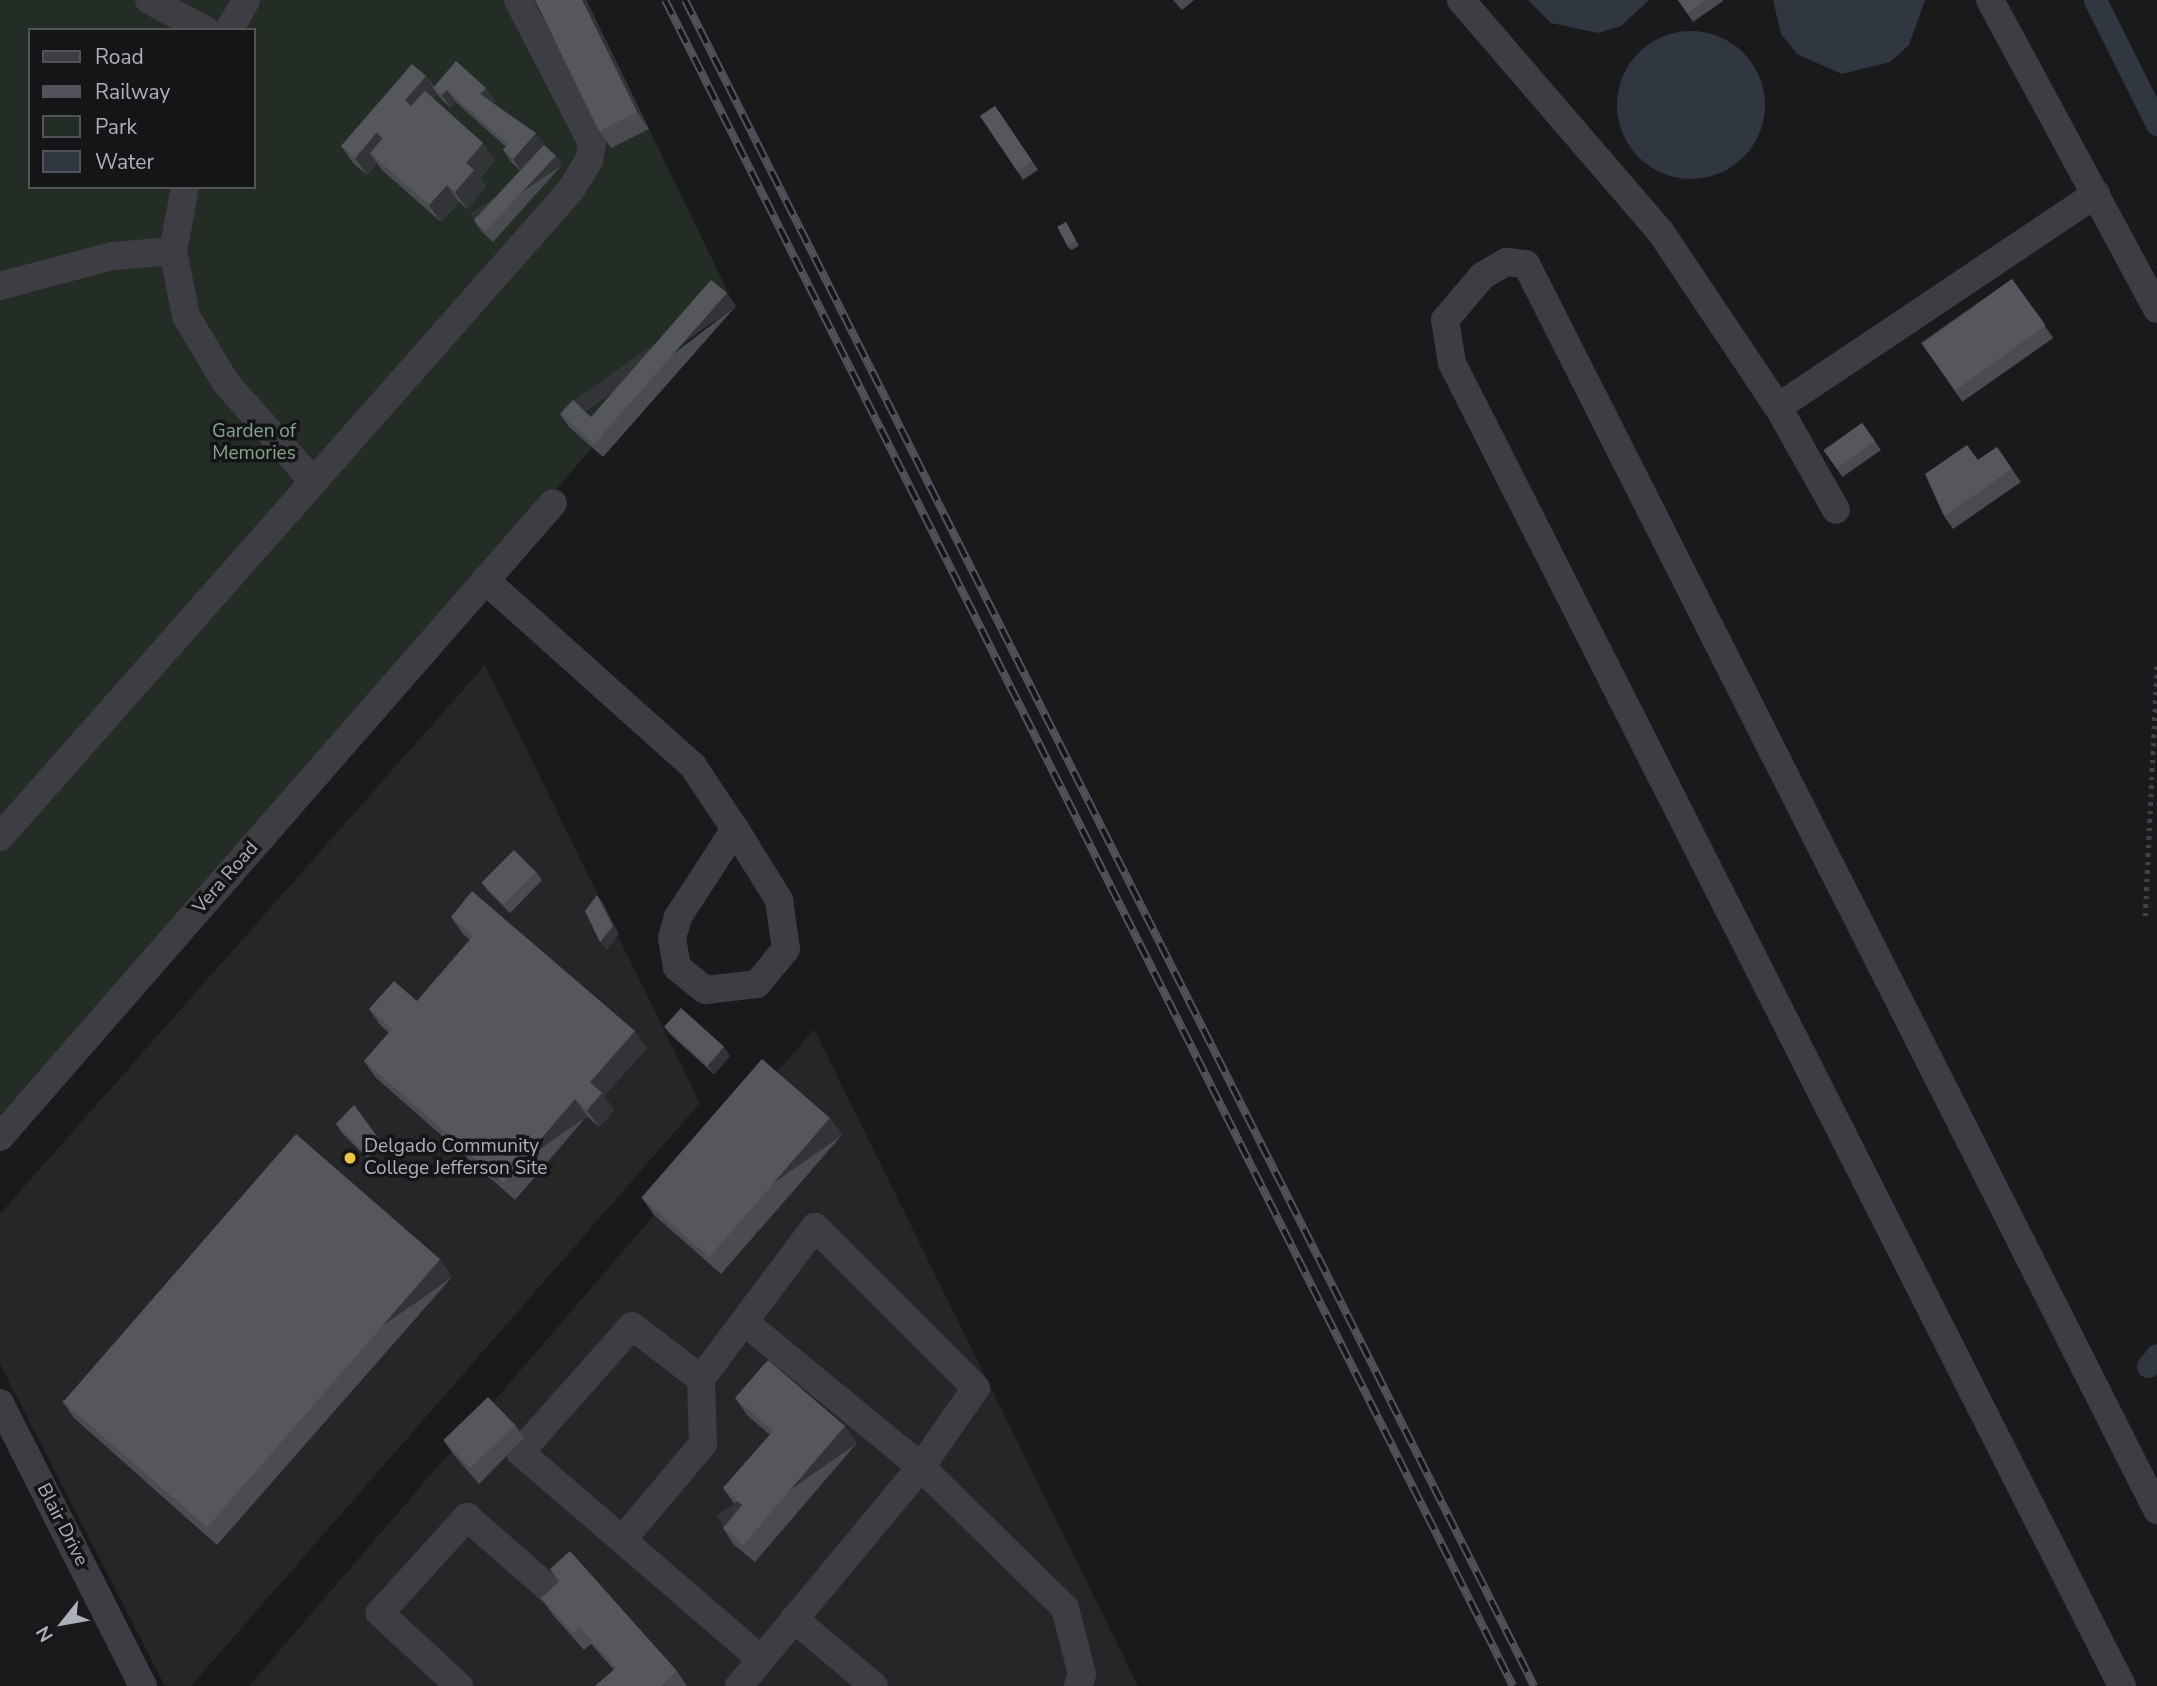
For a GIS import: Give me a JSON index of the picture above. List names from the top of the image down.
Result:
{
  "streets": {
    "street": ["Vera Road", "Blair Drive"]
  },
  "parks": ["Garden of Memories"],
  "places": ["Delgado Community College Jefferson Site"],
  "legend": [
    "Road",
    "Railway",
    "Park",
    "Water"
  ],
  "north": "bottom left"
}
